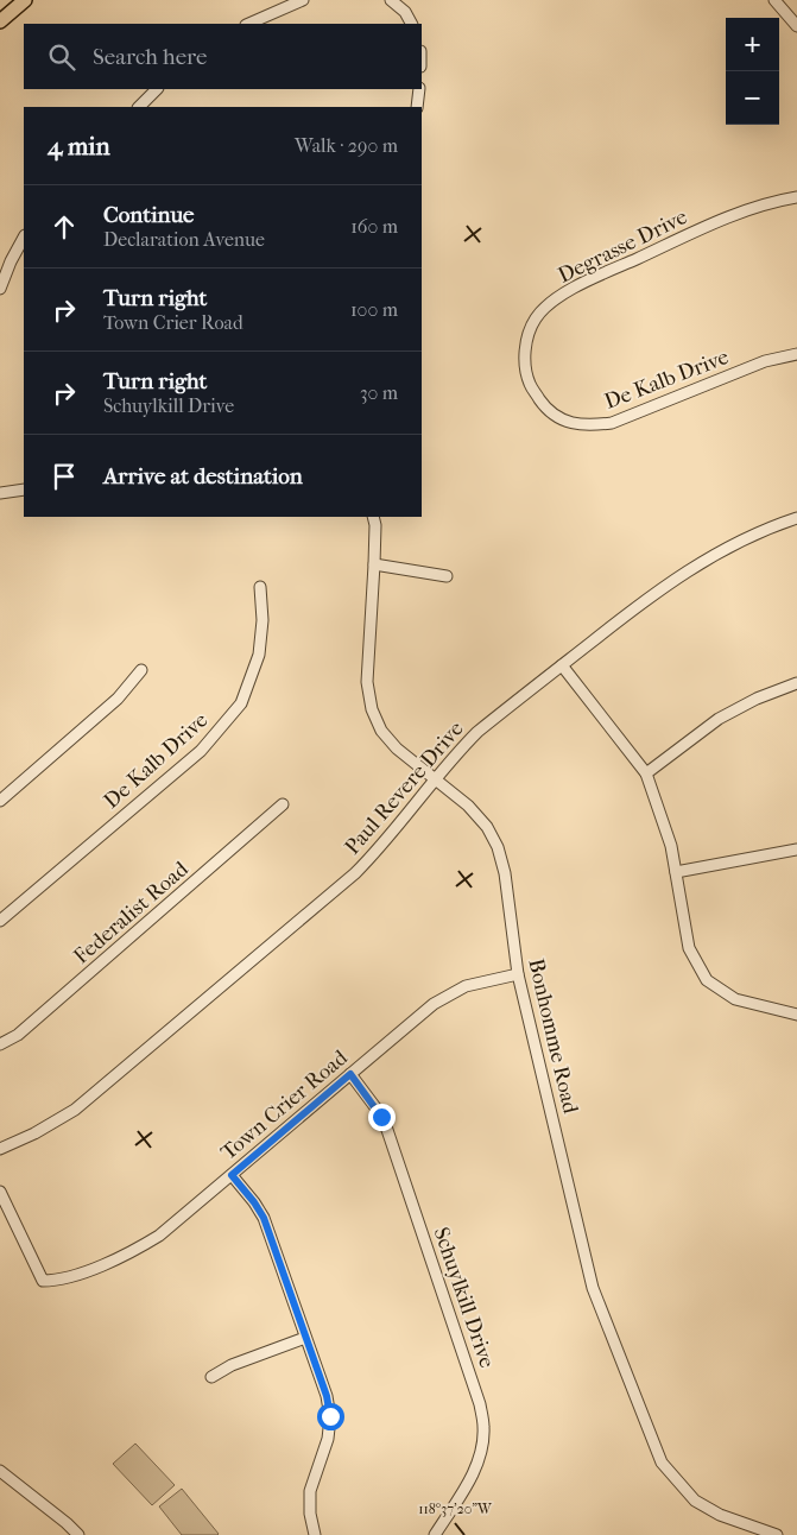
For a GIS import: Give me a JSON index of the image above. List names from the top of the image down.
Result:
{
  "streets": {
    "street": [
      "Degrasse Drive",
      "De Kalb Drive",
      "Paul Revere Drive",
      "Federalist Road",
      "Bonhomme Road",
      "Town Crier Road",
      "Schuylkill Drive"
    ]
  },
  "crossings": [
    ["Degrasse Drive", "De Kalb Drive"],
    ["Paul Revere Drive", "Bonhomme Road"],
    ["Bonhomme Road", "Town Crier Road"],
    ["Town Crier Road", "Schuylkill Drive"]
  ],
  "page": {
    "map_buttons": ["+", "−"],
    "search": "Search here",
    "heading": ["4 min", "Walk · 290 m"],
    "list": [
      ["Continue", "Declaration Avenue", "160 m"],
      ["Turn right", "Town Crier Road", "100 m"],
      ["Turn right", "Schuylkill Drive", "30 m"],
      "Arrive at destination"
    ]
  },
  "coordinates": ["118°37'20\"W"]
}
